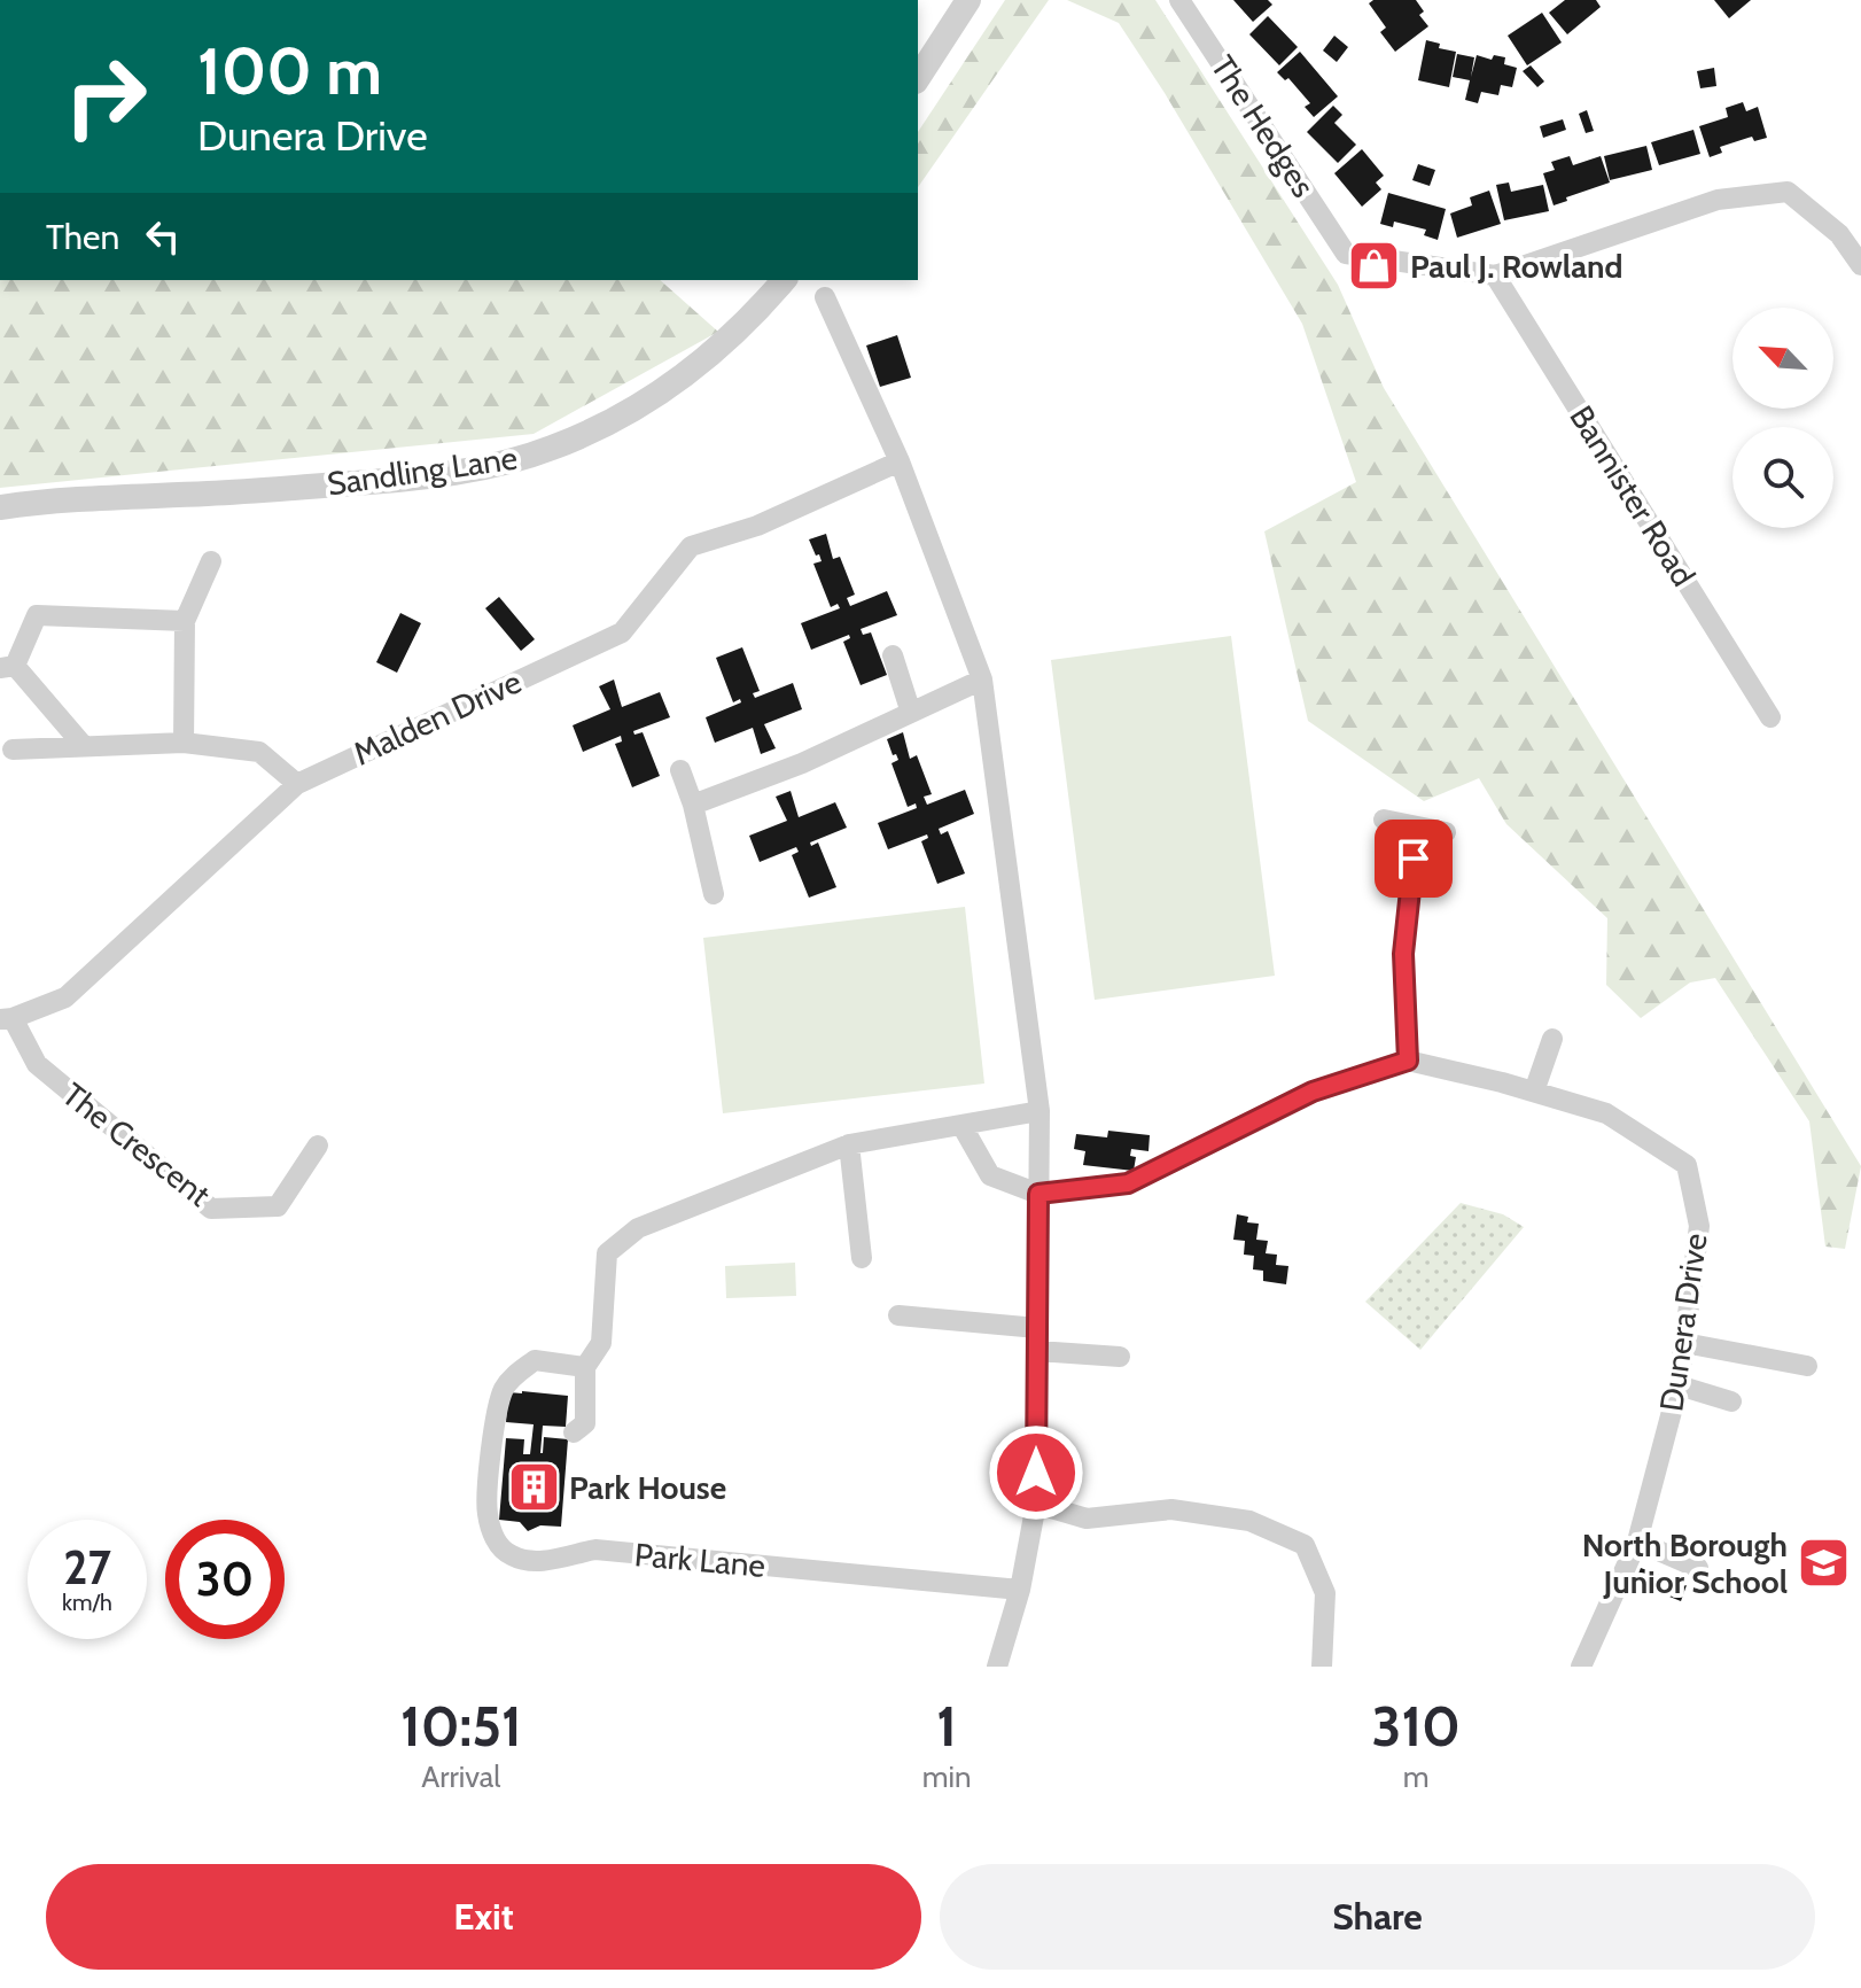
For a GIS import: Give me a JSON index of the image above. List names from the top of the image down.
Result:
{
  "streets": {
    "street": [
      "The Hedges",
      "Sandling Lane",
      "Bannister Road",
      "Malden Drive",
      "The Crescent",
      "Dunera Drive",
      "Park Lane"
    ]
  },
  "crossings": [
    ["The Hedges", "Bannister Road"],
    ["Malden Drive", "The Crescent"]
  ],
  "places": {
    "shop": ["Paul J. Rowland"],
    "building": ["Park House"],
    "school or university": ["North Borough Junior School"]
  },
  "north": "top left",
  "page": {
    "turn": ["100 m", "Dunera Drive"],
    "then": "Then",
    "speed": "27 km/h",
    "limit": "30",
    "eta": [
      "10:51",
      "Arrival",
      "1",
      "min",
      "310",
      "m"
    ],
    "buttons": ["Exit", "Share"]
  }
}
